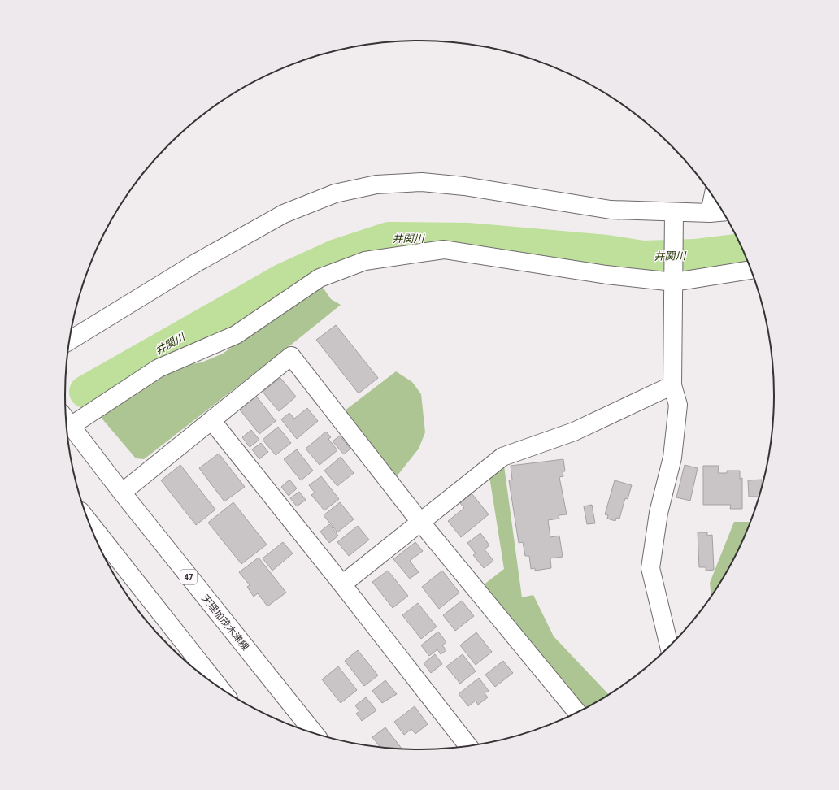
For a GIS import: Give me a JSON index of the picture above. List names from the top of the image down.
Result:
{
  "streets": {
    "street": ["47", "天理加茂木津線"]
  },
  "water": ["井関川"]
}
